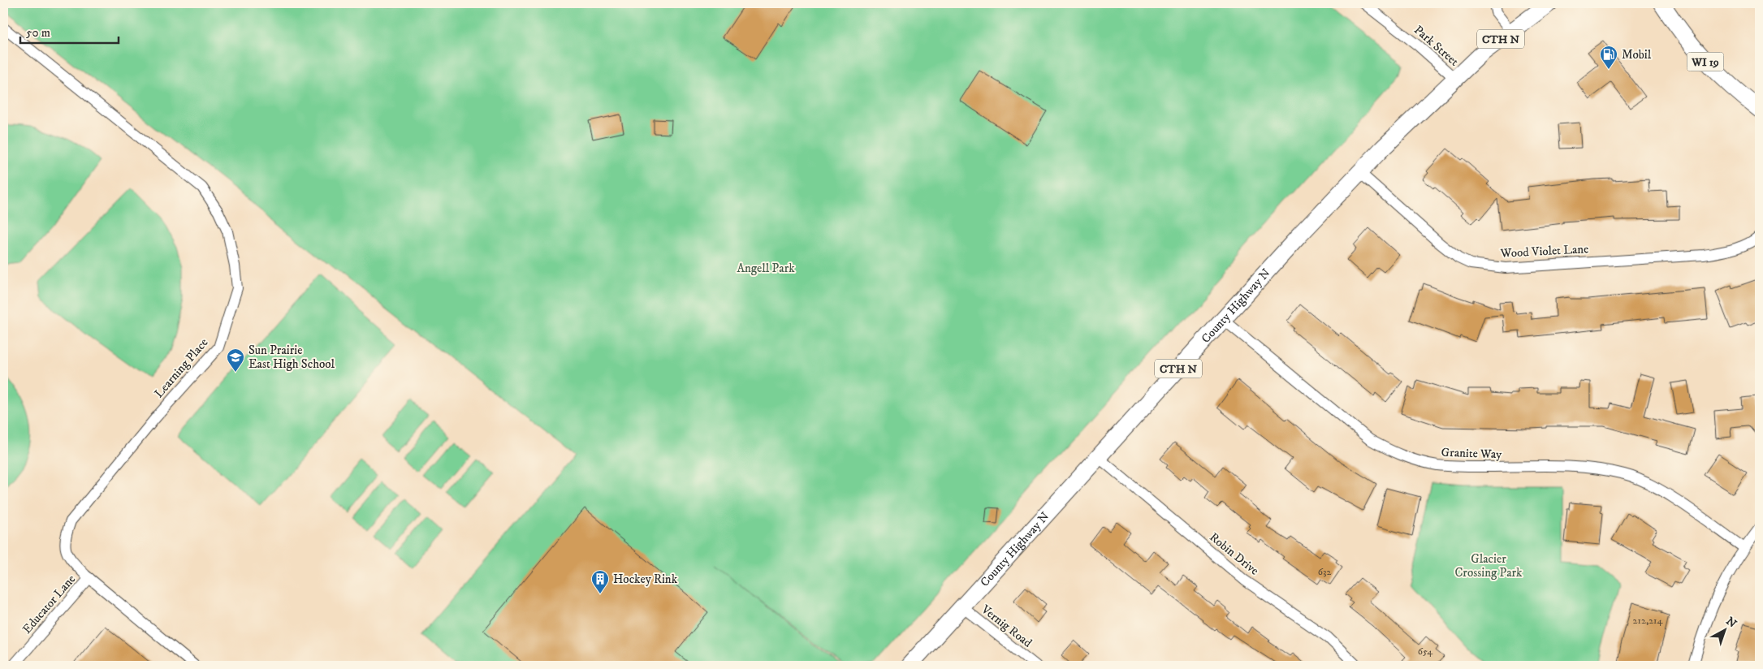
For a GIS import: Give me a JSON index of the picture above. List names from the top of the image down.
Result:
{
  "streets": {
    "main road": ["CTH N", "WI 19", "County Highway N"],
    "street": [
      "Park Street",
      "Wood Violet Lane",
      "Learning Place",
      "Granite Way",
      "Robin Drive",
      "Educator Lane",
      "Vernig Road"
    ]
  },
  "crossings": [
    ["Park Street", "County Highway N"],
    ["Wood Violet Lane", "County Highway N"],
    ["County Highway N", "Granite Way"],
    ["County Highway N", "Robin Drive"],
    ["County Highway N", "Vernig Road"],
    ["Learning Place", "Educator Lane"]
  ],
  "parks": ["Angell Park", "Glacier Crossing Park"],
  "places": {
    "fuel station": ["Mobil"],
    "school or university": ["Sun Prairie East High School"],
    "building": ["Hockey Rink"]
  },
  "house_numbers": ["632", "212,214", "654"],
  "scale_bar": "50 m",
  "north": "top right"
}
